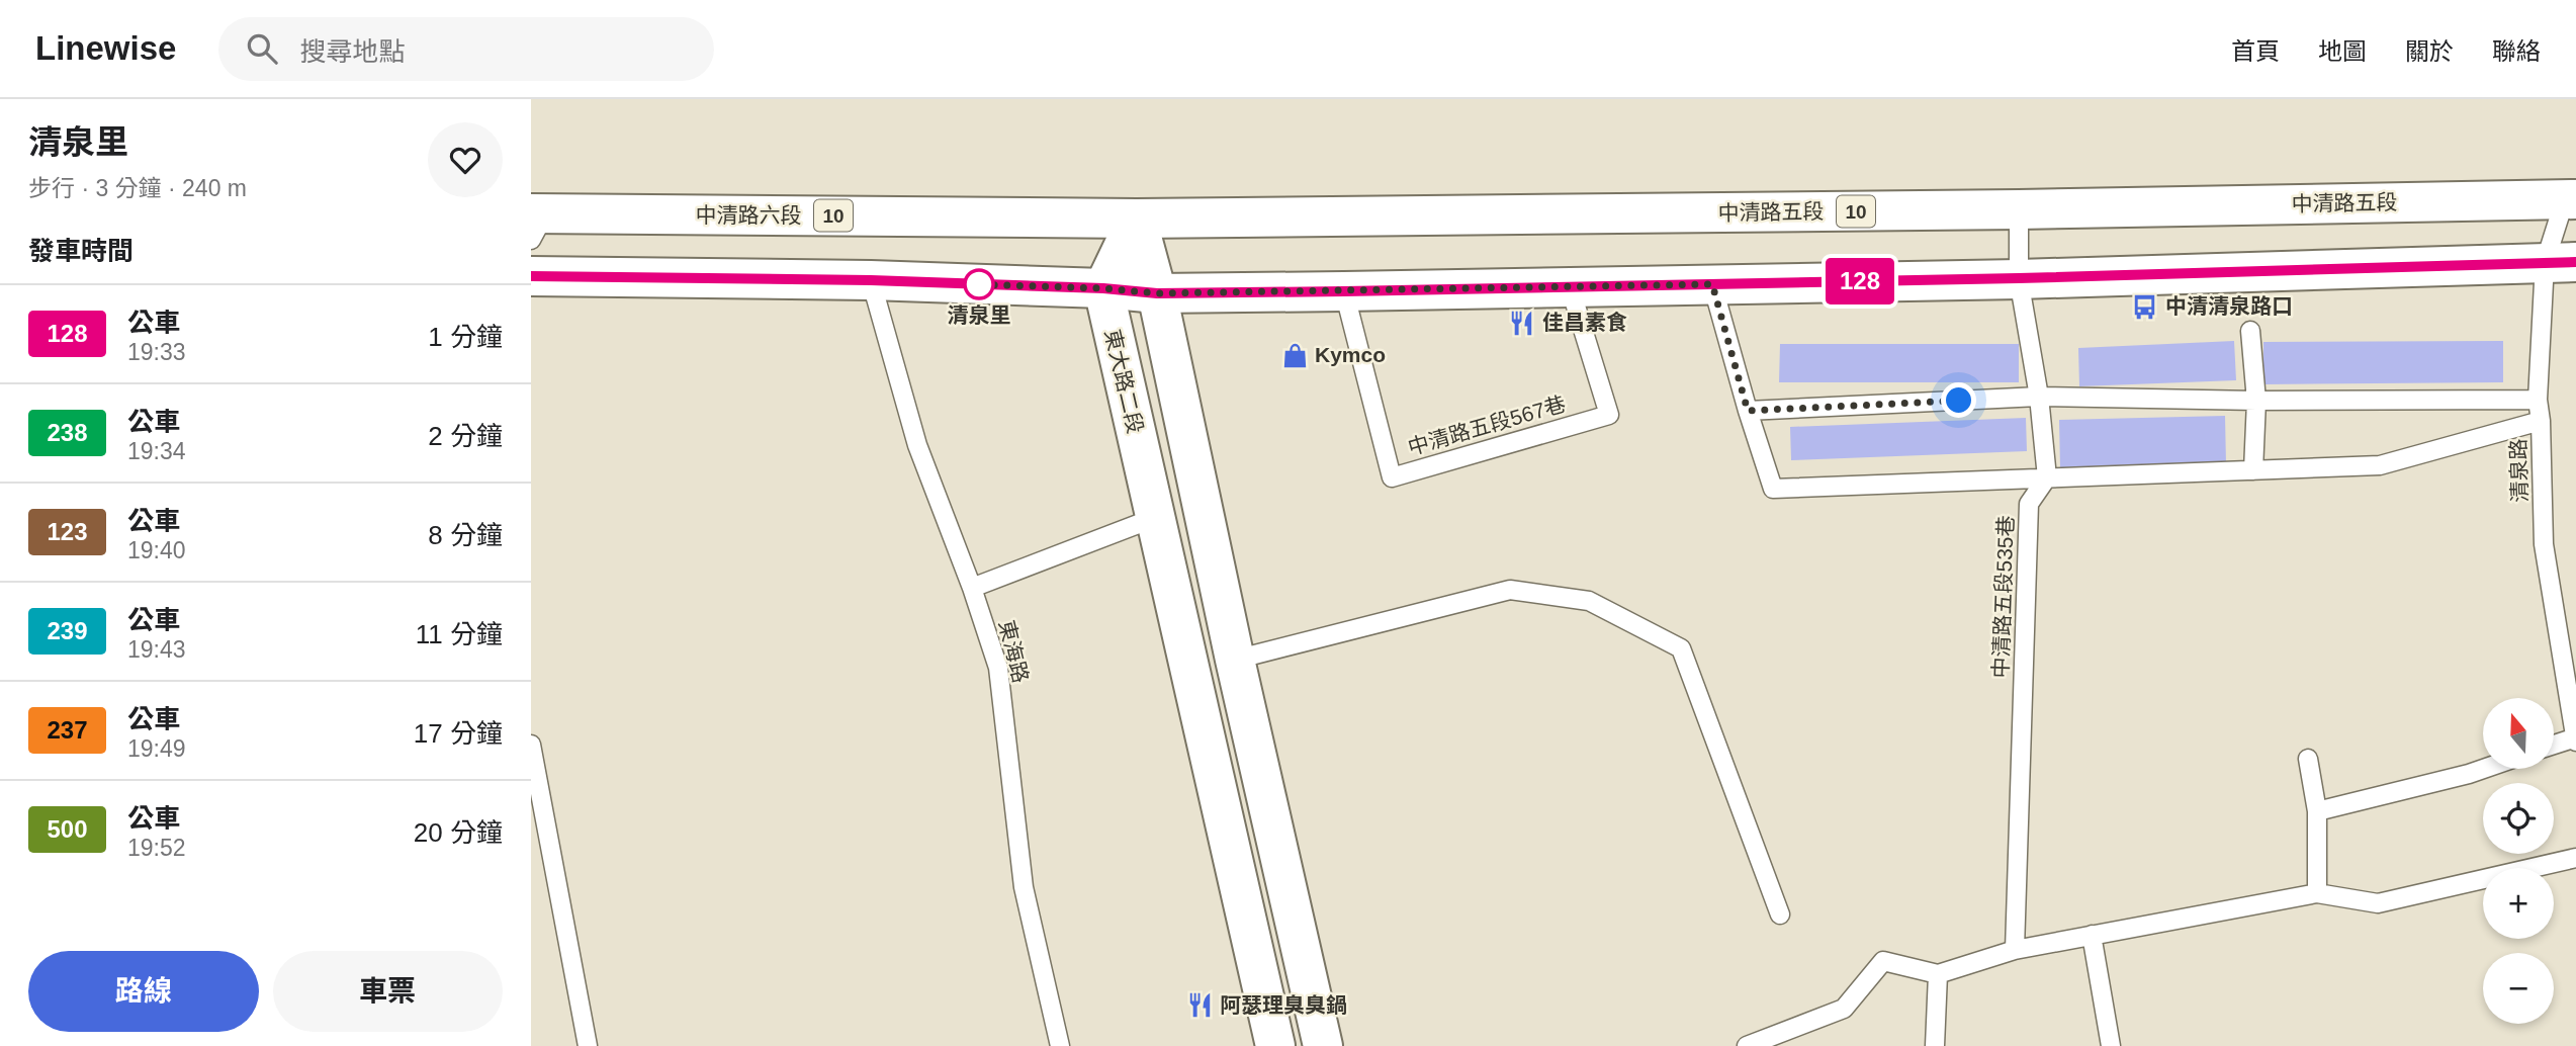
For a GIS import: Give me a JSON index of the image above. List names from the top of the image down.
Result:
{
  "streets": {
    "main road": [
      "中清路五段",
      "10",
      "中清路六段",
      "東大路二段"
    ],
    "lane": [
      "中清路五段567巷",
      "清泉路",
      "中清路五段535巷",
      "東海路"
    ]
  },
  "crossings": [
    ["中清路五段", "中清路六段"],
    ["中清路五段", "清泉路"]
  ],
  "places": {
    "other": ["清泉里"],
    "bus stop": ["中清清泉路口"],
    "restaurant": ["佳昌素食", "阿瑟理臭臭鍋"],
    "shop": ["Kymco"]
  },
  "lines": ["bus line 128"],
  "north": "top",
  "page": {
    "header": "Linewise",
    "search": "搜尋地點",
    "nav": [
      "首頁",
      "地圖",
      "關於",
      "聯絡"
    ],
    "heading": [
      ["清泉里", "步行 · 3 分鐘 · 240 m"],
      "發車時間"
    ],
    "on_map": "128",
    "list": [
      {
        "mark": "128",
        "name": "公車",
        "note": "19:33",
        "value": "1 分鐘"
      },
      {
        "mark": "238",
        "name": "公車",
        "note": "19:34",
        "value": "2 分鐘"
      },
      {
        "mark": "123",
        "name": "公車",
        "note": "19:40",
        "value": "8 分鐘"
      },
      {
        "mark": "239",
        "name": "公車",
        "note": "19:43",
        "value": "11 分鐘"
      },
      {
        "mark": "237",
        "name": "公車",
        "note": "19:49",
        "value": "17 分鐘"
      },
      {
        "mark": "500",
        "name": "公車",
        "note": "19:52",
        "value": "20 分鐘"
      }
    ],
    "map_buttons": ["+", "−"],
    "buttons": ["路線", "車票"]
  }
}
